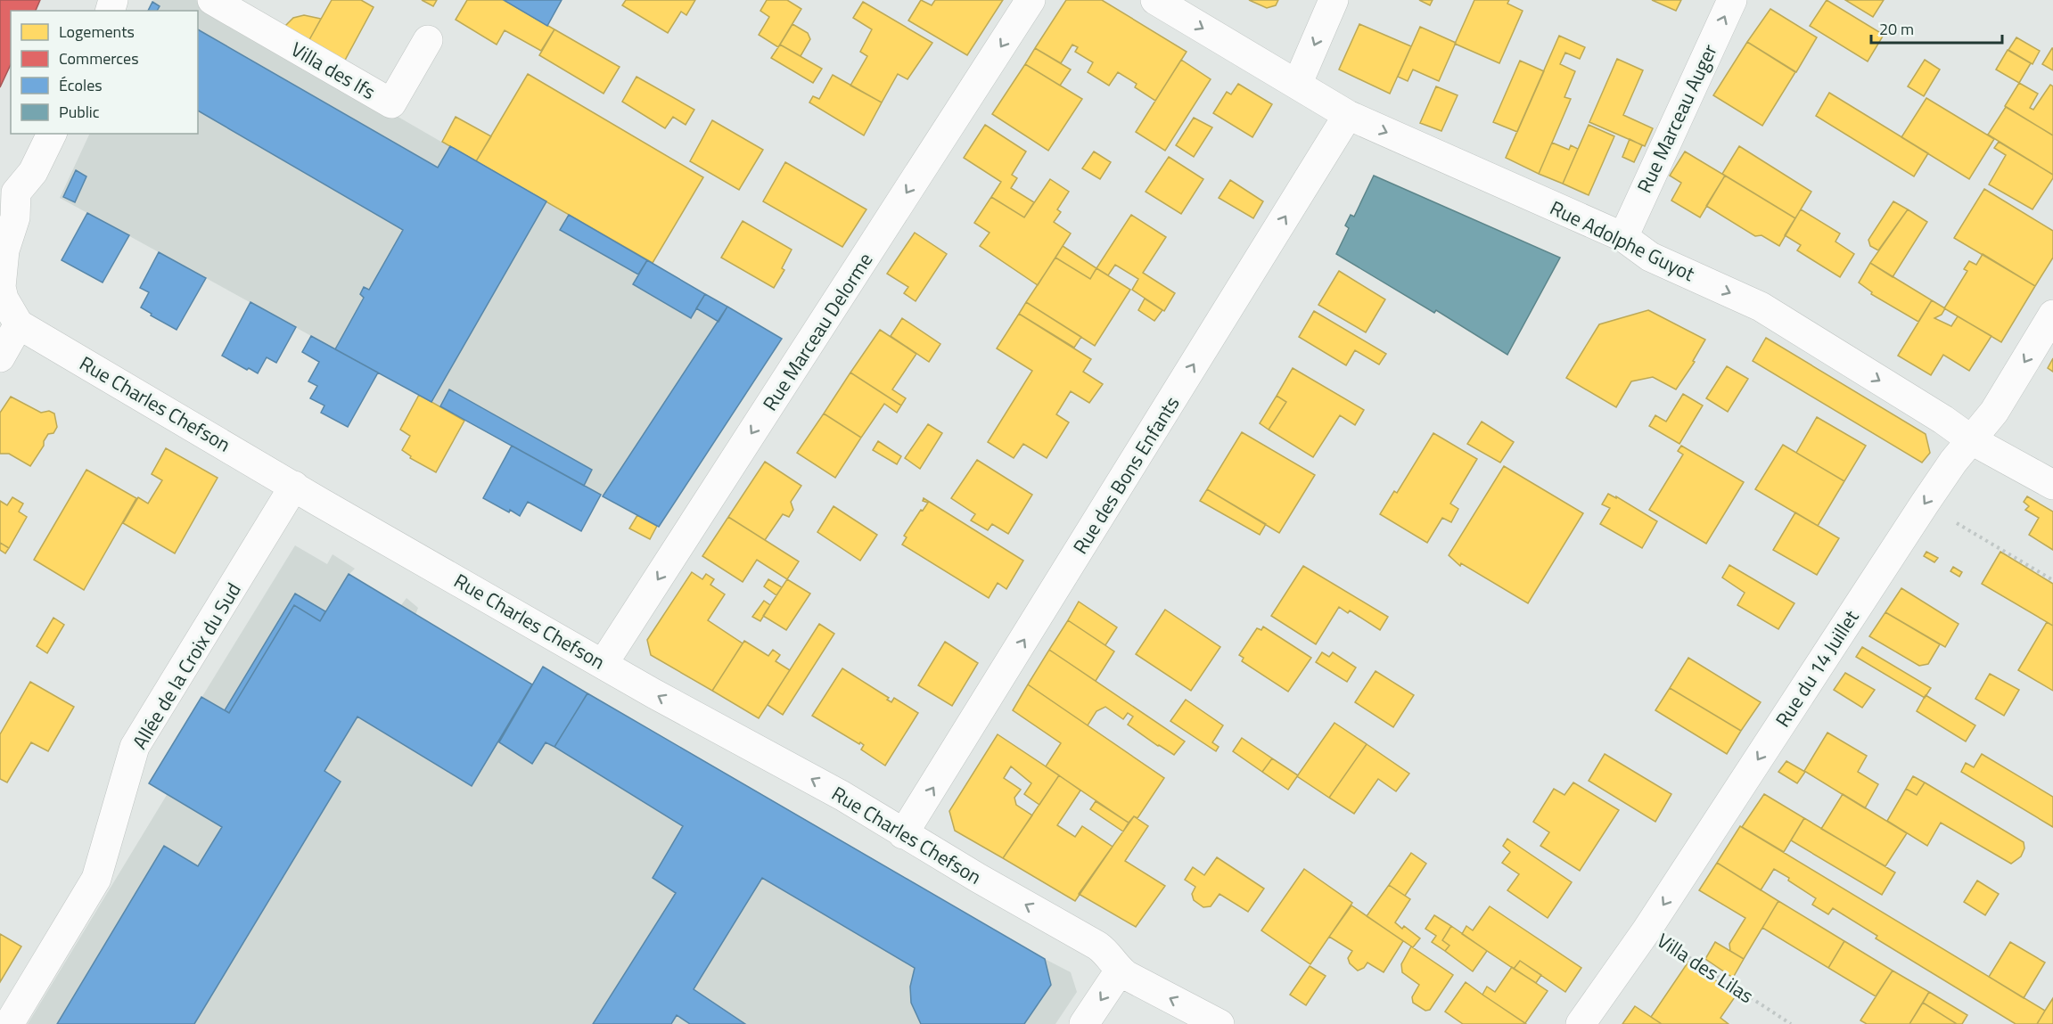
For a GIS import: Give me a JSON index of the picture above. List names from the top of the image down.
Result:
{
  "streets": {
    "street": [
      "Villa des Ifs",
      "Rue Marceau Auger",
      "Rue Adolphe Guyot",
      "Rue Marceau Delorme",
      "Rue Charles Chefson",
      "Rue des Bons Enfants",
      "Allée de la Croix du Sud",
      "Rue du 14 Juillet"
    ],
    "path": ["Villa des Lilas"]
  },
  "crossings": [
    ["Rue Marceau Auger", "Rue Adolphe Guyot"],
    ["Rue Adolphe Guyot", "Rue des Bons Enfants"],
    ["Rue Adolphe Guyot", "Rue du 14 Juillet"],
    ["Rue Marceau Delorme", "Rue Charles Chefson"],
    ["Rue Charles Chefson", "Rue des Bons Enfants"],
    ["Rue Charles Chefson", "Allée de la Croix du Sud"],
    ["Rue du 14 Juillet", "Villa des Lilas"]
  ],
  "one_way": [
    "Rue Marceau Auger",
    "Rue Adolphe Guyot",
    "Rue Marceau Delorme",
    "Rue Charles Chefson",
    "Rue des Bons Enfants",
    "Rue du 14 Juillet"
  ],
  "legend": [
    "Logements",
    "Commerces",
    "Écoles",
    "Public"
  ],
  "scale_bar": "20 m"
}
